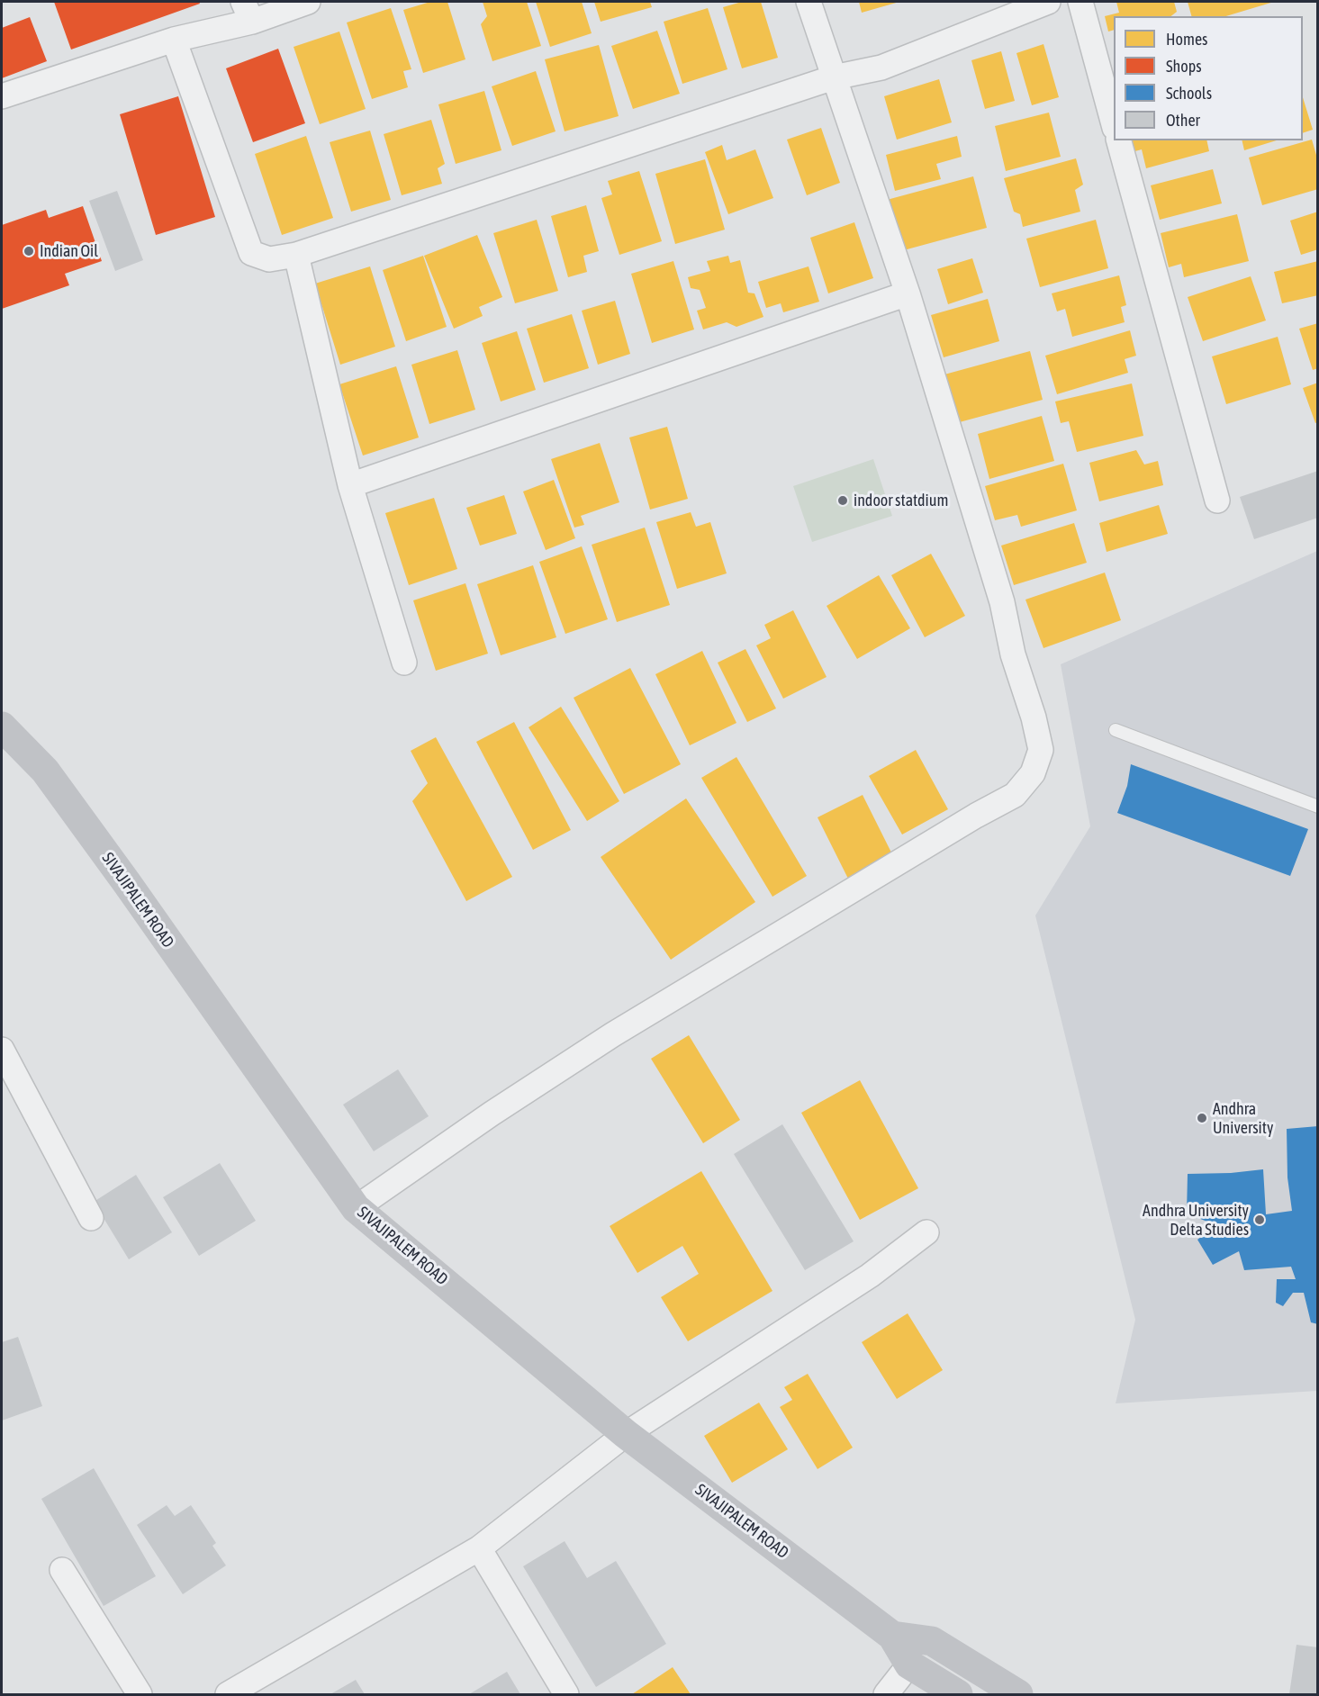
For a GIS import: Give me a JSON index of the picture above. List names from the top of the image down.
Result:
{
  "streets": {
    "main road": ["SIVAJIPALEM ROAD"]
  },
  "places": [
    "Indian Oil",
    "indoor statdium",
    "Andhra University",
    "Andhra University Delta Studies"
  ],
  "legend": [
    "Homes",
    "Shops",
    "Schools",
    "Other"
  ]
}
